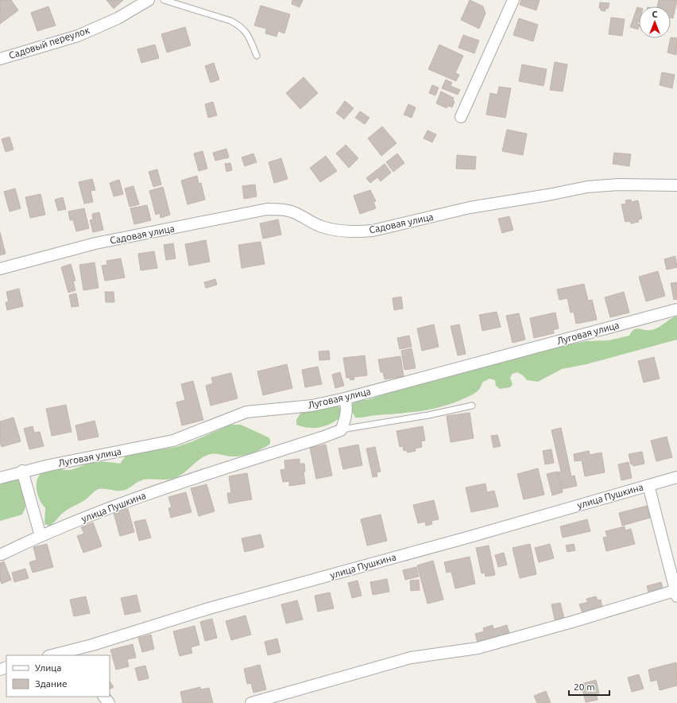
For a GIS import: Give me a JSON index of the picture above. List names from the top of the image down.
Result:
{
  "streets": {
    "street": [
      "Садовый переулок",
      "Садовая улица",
      "Луговая улица",
      "улица Пушкина"
    ]
  },
  "legend": ["Улица", "Здание"],
  "scale_bar": "20 m",
  "north": "top"
}
